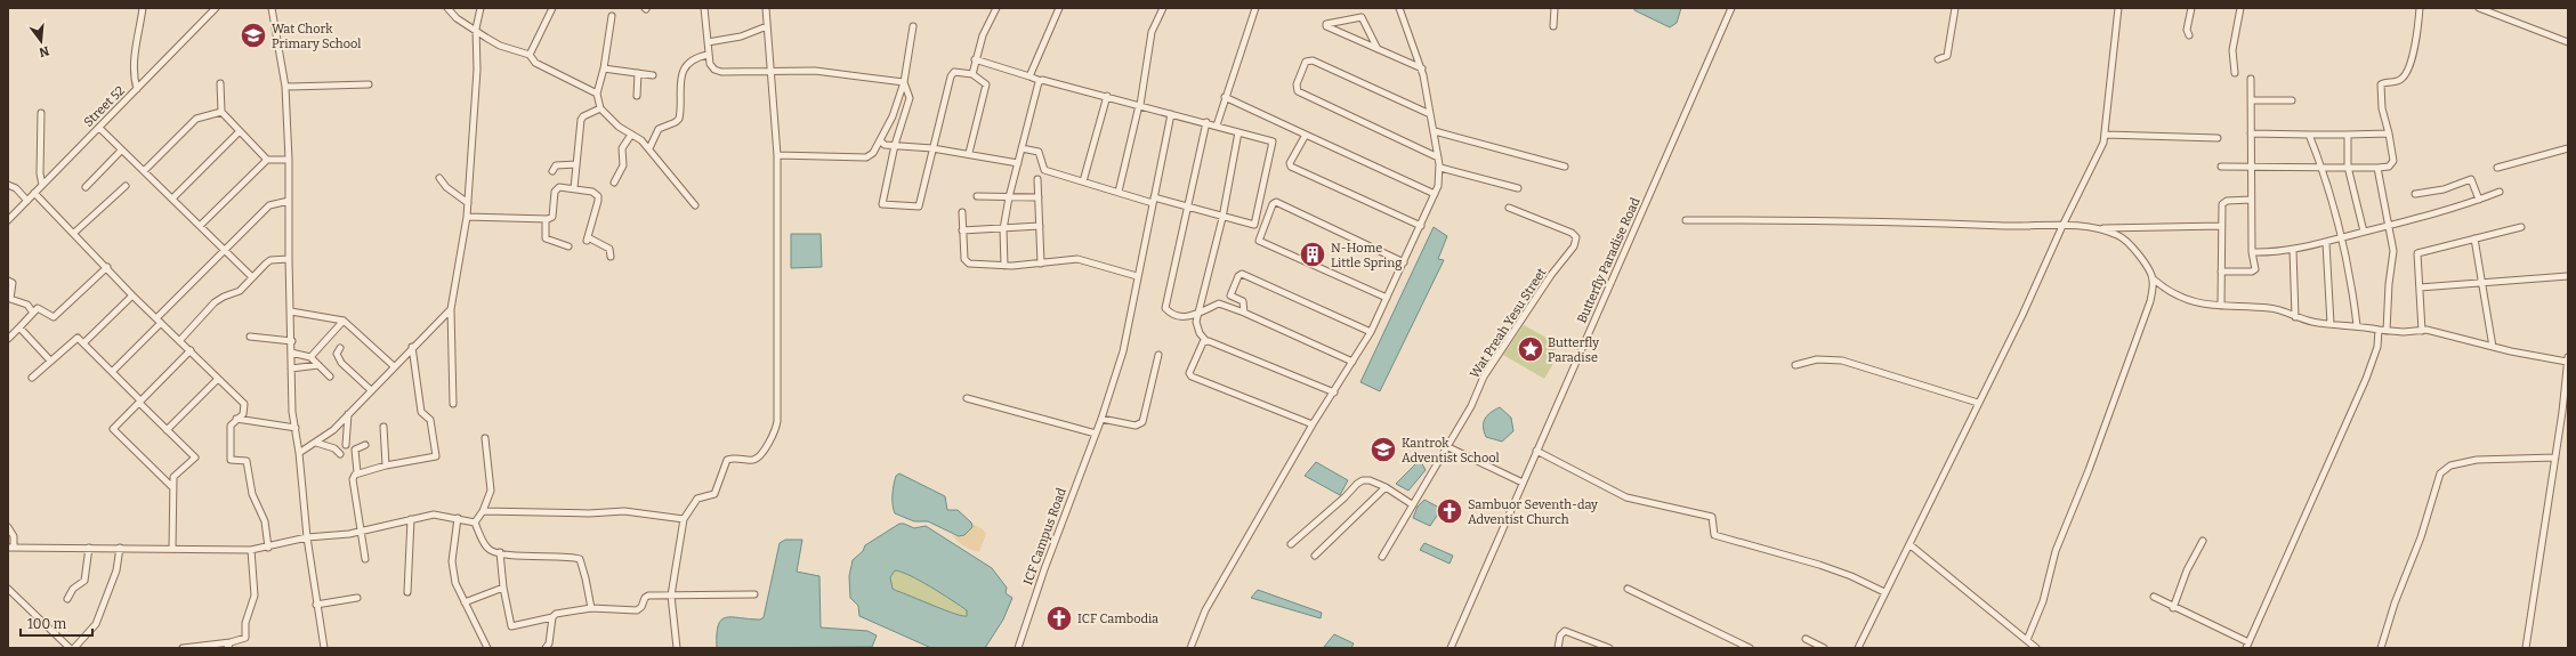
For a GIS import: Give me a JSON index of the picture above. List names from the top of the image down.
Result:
{
  "streets": {
    "street": [
      "Street 52",
      "Butterfly Paradise Road",
      "Wat Preah Yesu Street",
      "ICF Campus Road"
    ]
  },
  "places": {
    "school or university": ["Wat Chork Primary School", "Kantrok Adventist School"],
    "building": ["N-Home Little Spring"],
    "place": ["Butterfly Paradise"],
    "church": ["Sambuor Seventh-day Adventist Church", "ICF Cambodia"]
  },
  "scale_bar": "100 m",
  "north": "bottom"
}
